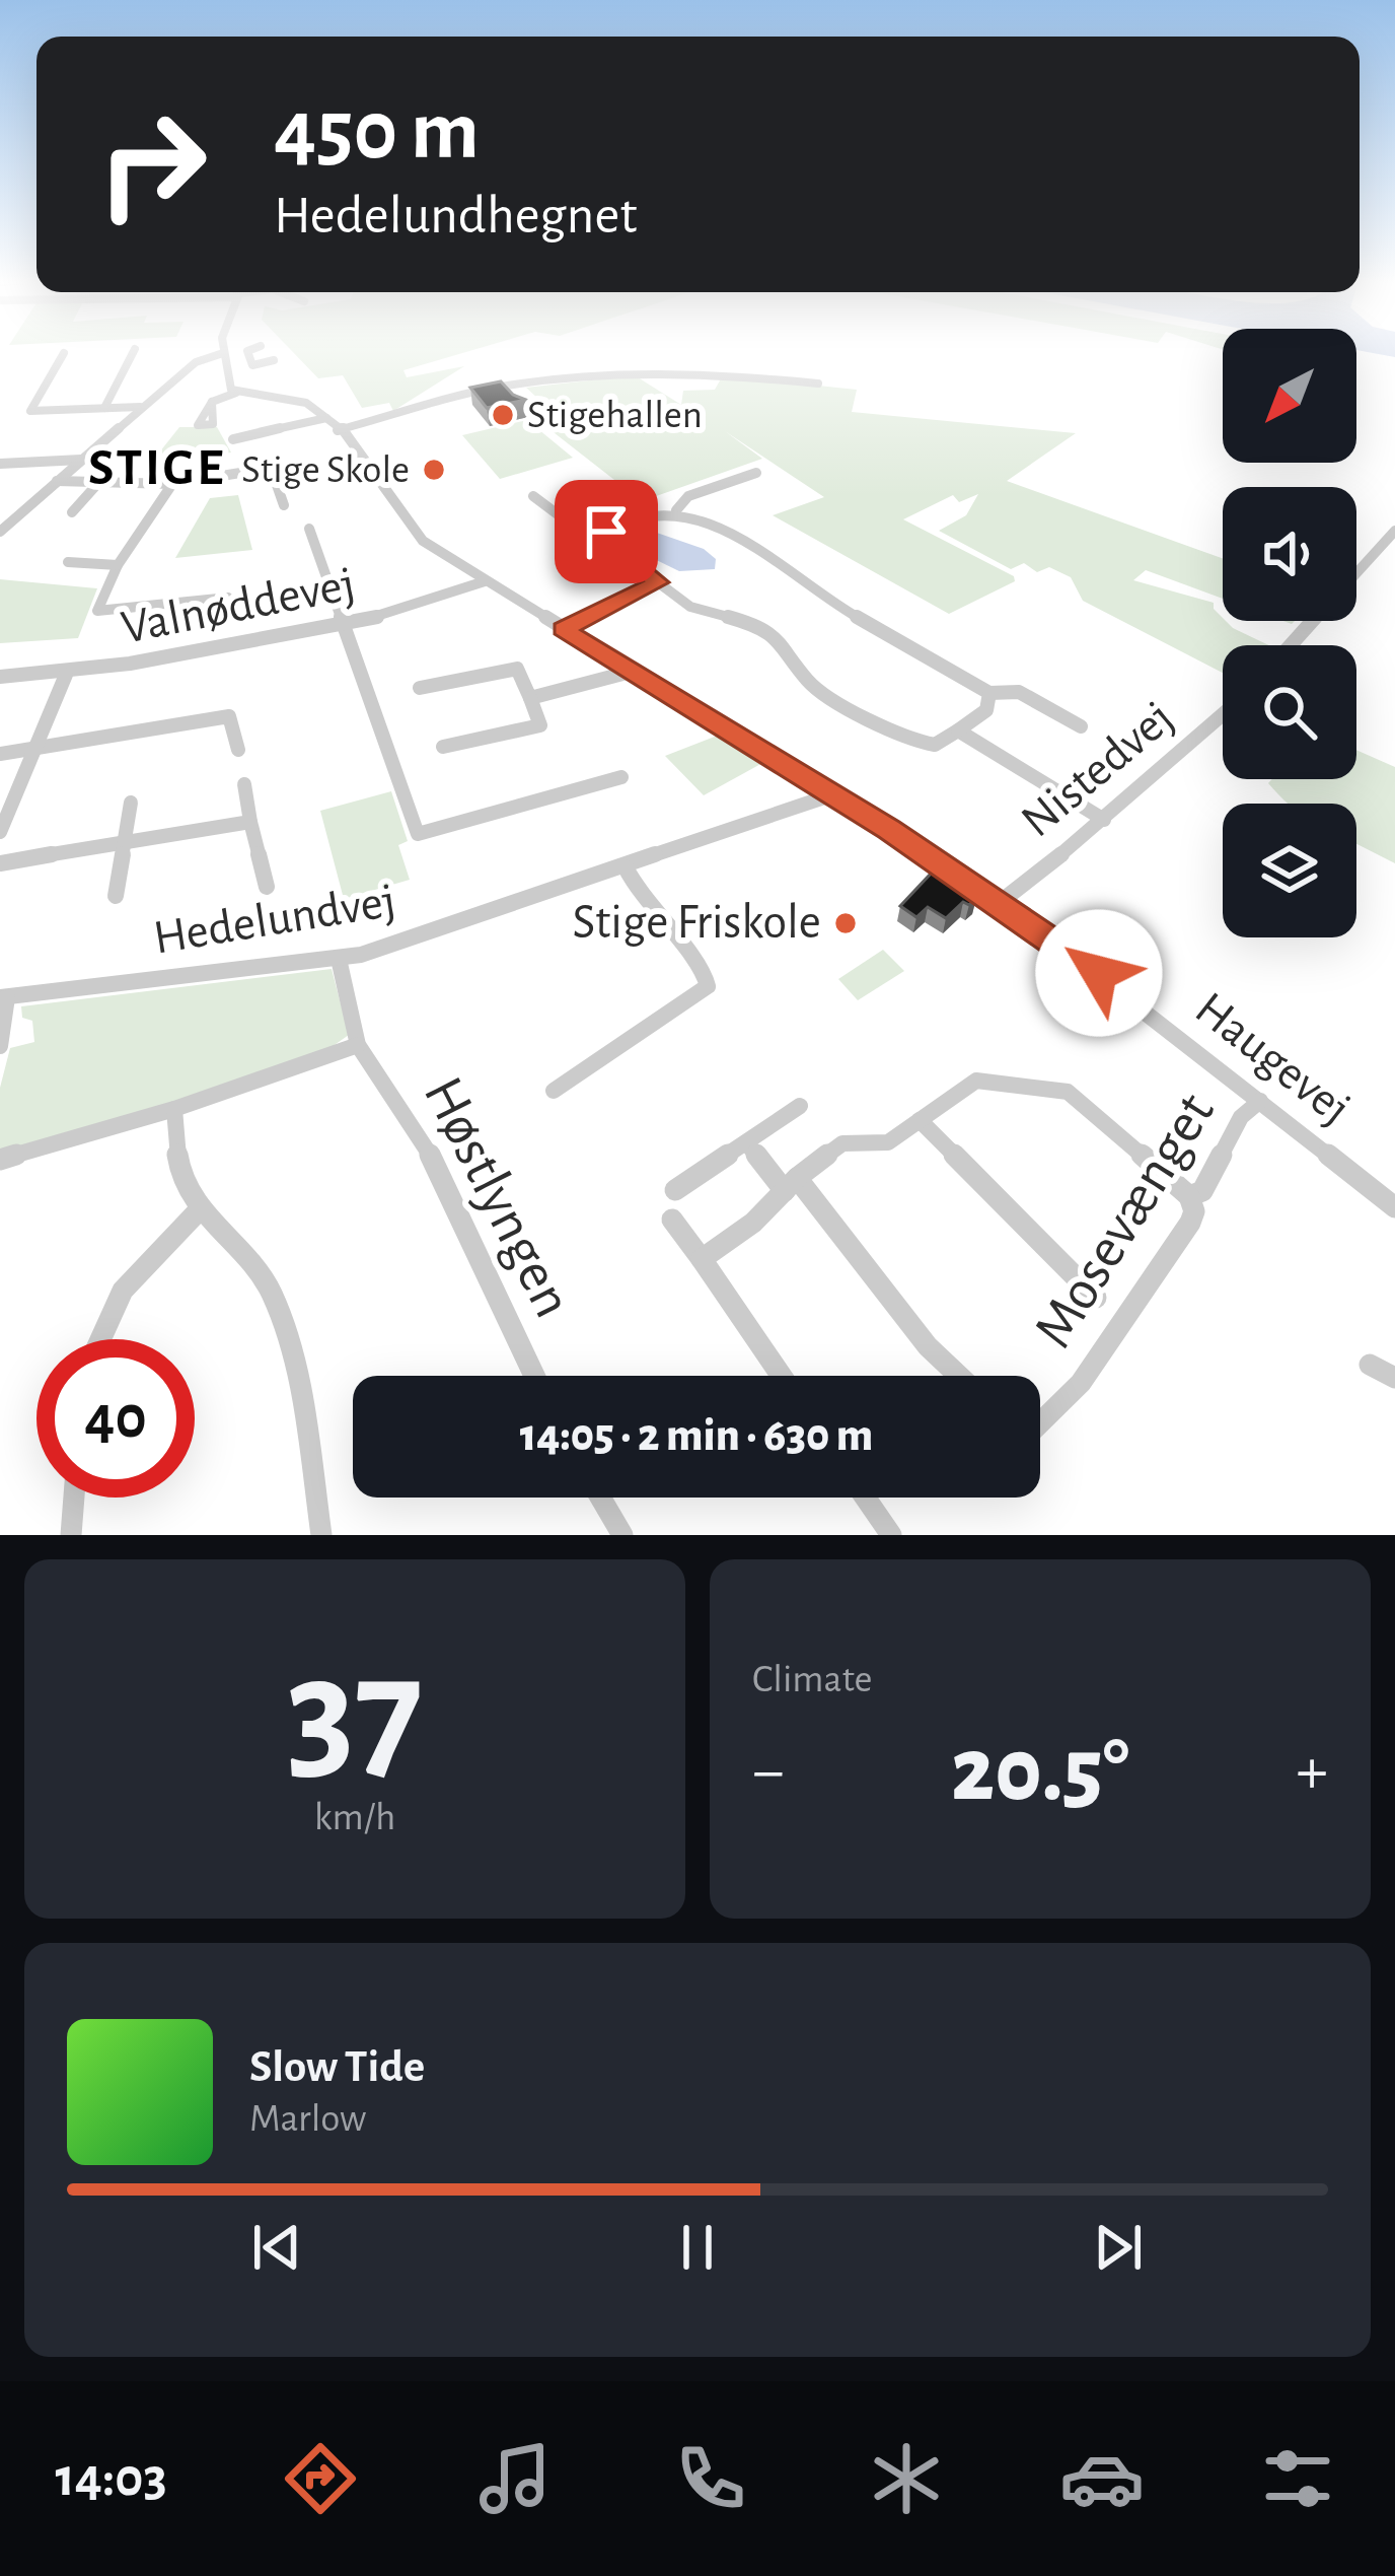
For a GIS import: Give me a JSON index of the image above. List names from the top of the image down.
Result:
{
  "streets": {
    "street": [
      "Valnøddevej",
      "Nistedvej",
      "Hedelundvej",
      "Haugevej",
      "Høstlyngen",
      "Mosevænget"
    ]
  },
  "crossings": [
    ["Valnøddevej", "Haugevej"],
    ["Nistedvej", "Haugevej"],
    ["Hedelundvej", "Haugevej"],
    ["Hedelundvej", "Høstlyngen"],
    ["Haugevej", "Mosevænget"]
  ],
  "districts": ["STIGE"],
  "places": ["Stigehallen", "Stige Skole", "Stige Friskole"],
  "north": "bottom left",
  "page": {
    "turn": ["450 m", "Hedelundhegnet"],
    "limit": "40",
    "trip": "14:05 · 2 min · 630 m",
    "tile": [
      ["37", "km/h"],
      "Climate"
    ],
    "heat": ["−", "20.5°", "+"],
    "song": ["Slow Tide", "Marlow"],
    "tabs": "14:03"
  }
}
